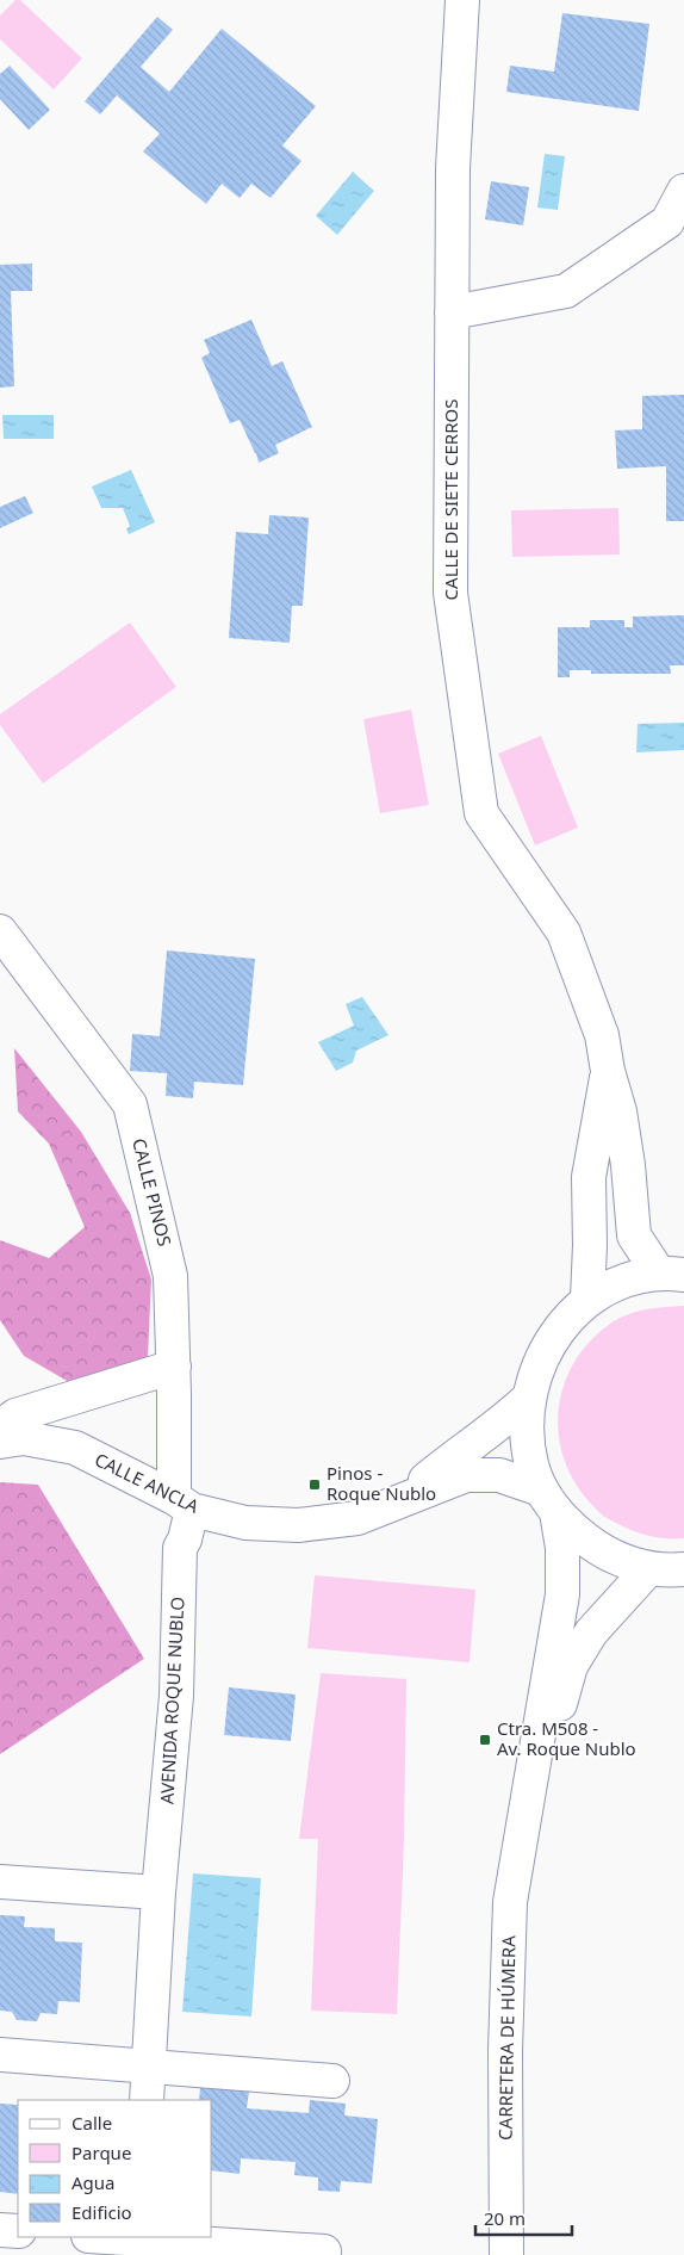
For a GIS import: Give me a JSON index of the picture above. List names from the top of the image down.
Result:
{
  "streets": {
    "street": [
      "CALLE DE SIETE CERROS",
      "CALLE PINOS",
      "CALLE ANCLA",
      "AVENIDA ROQUE NUBLO",
      "CARRETERA DE HÚMERA"
    ]
  },
  "crossings": [
    ["CALLE PINOS", "CALLE ANCLA"],
    ["CALLE PINOS", "AVENIDA ROQUE NUBLO"],
    ["CALLE ANCLA", "AVENIDA ROQUE NUBLO"]
  ],
  "places": {
    "transit": ["Pinos - Roque Nublo", "Ctra. M508 - Av. Roque Nublo"]
  },
  "legend": [
    "Calle",
    "Parque",
    "Agua",
    "Edificio"
  ],
  "scale_bar": "20 m"
}
